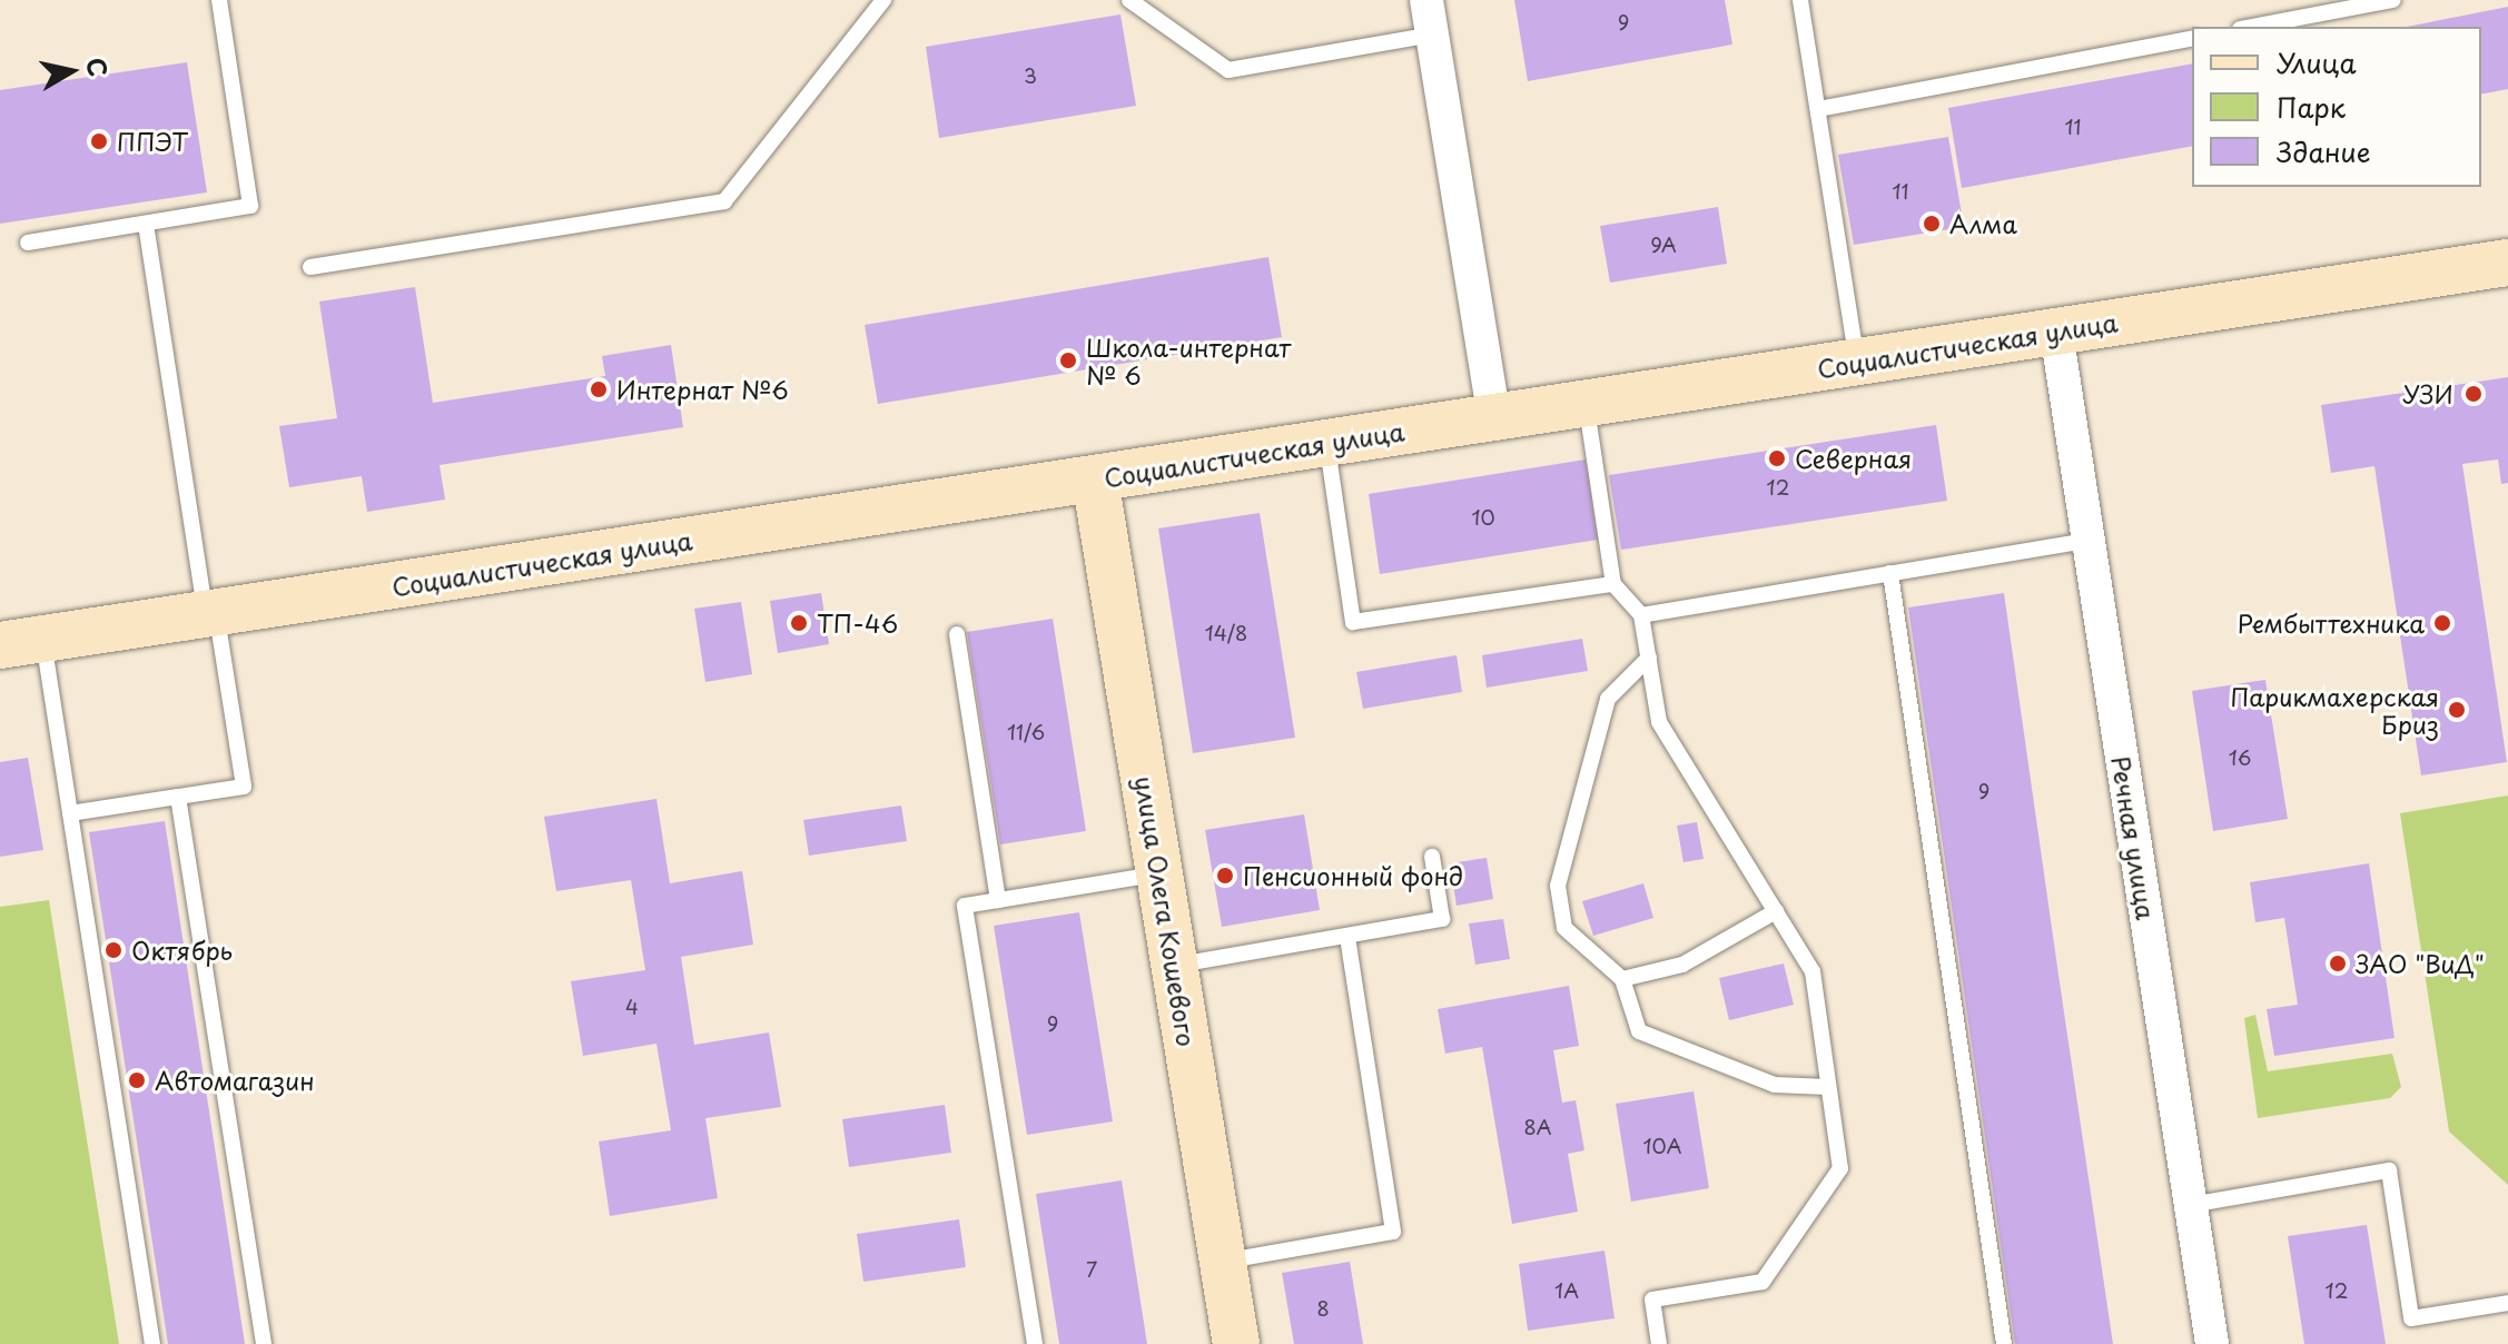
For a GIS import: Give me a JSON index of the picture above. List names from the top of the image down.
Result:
{
  "streets": {
    "main road": ["Социалистическая улица", "улица Олега Кошевого"],
    "street": ["Речная улица"]
  },
  "crossings": [
    ["Социалистическая улица", "Речная улица"],
    ["Социалистическая улица", "улица Олега Кошевого"]
  ],
  "places": [
    "ППЭТ",
    "Алма",
    "Школа-интернат № 6",
    "Интернат №6",
    "УЗИ",
    "Северная",
    "ТП-46",
    "Рембыттехника",
    "Парикмахерская Бриз",
    "Пенсионный фонд",
    "Октябрь",
    "ЗАО \"ВиД\"",
    "Автомагазин"
  ],
  "house_numbers": [
    "9",
    "3",
    "11",
    "11",
    "9А",
    "12",
    "10",
    "14/8",
    "11/6",
    "16",
    "9",
    "4",
    "9",
    "8А",
    "10А",
    "7",
    "1А",
    "12",
    "8"
  ],
  "legend": ["Улица", "Парк", "Здание"],
  "north": "right"
}
